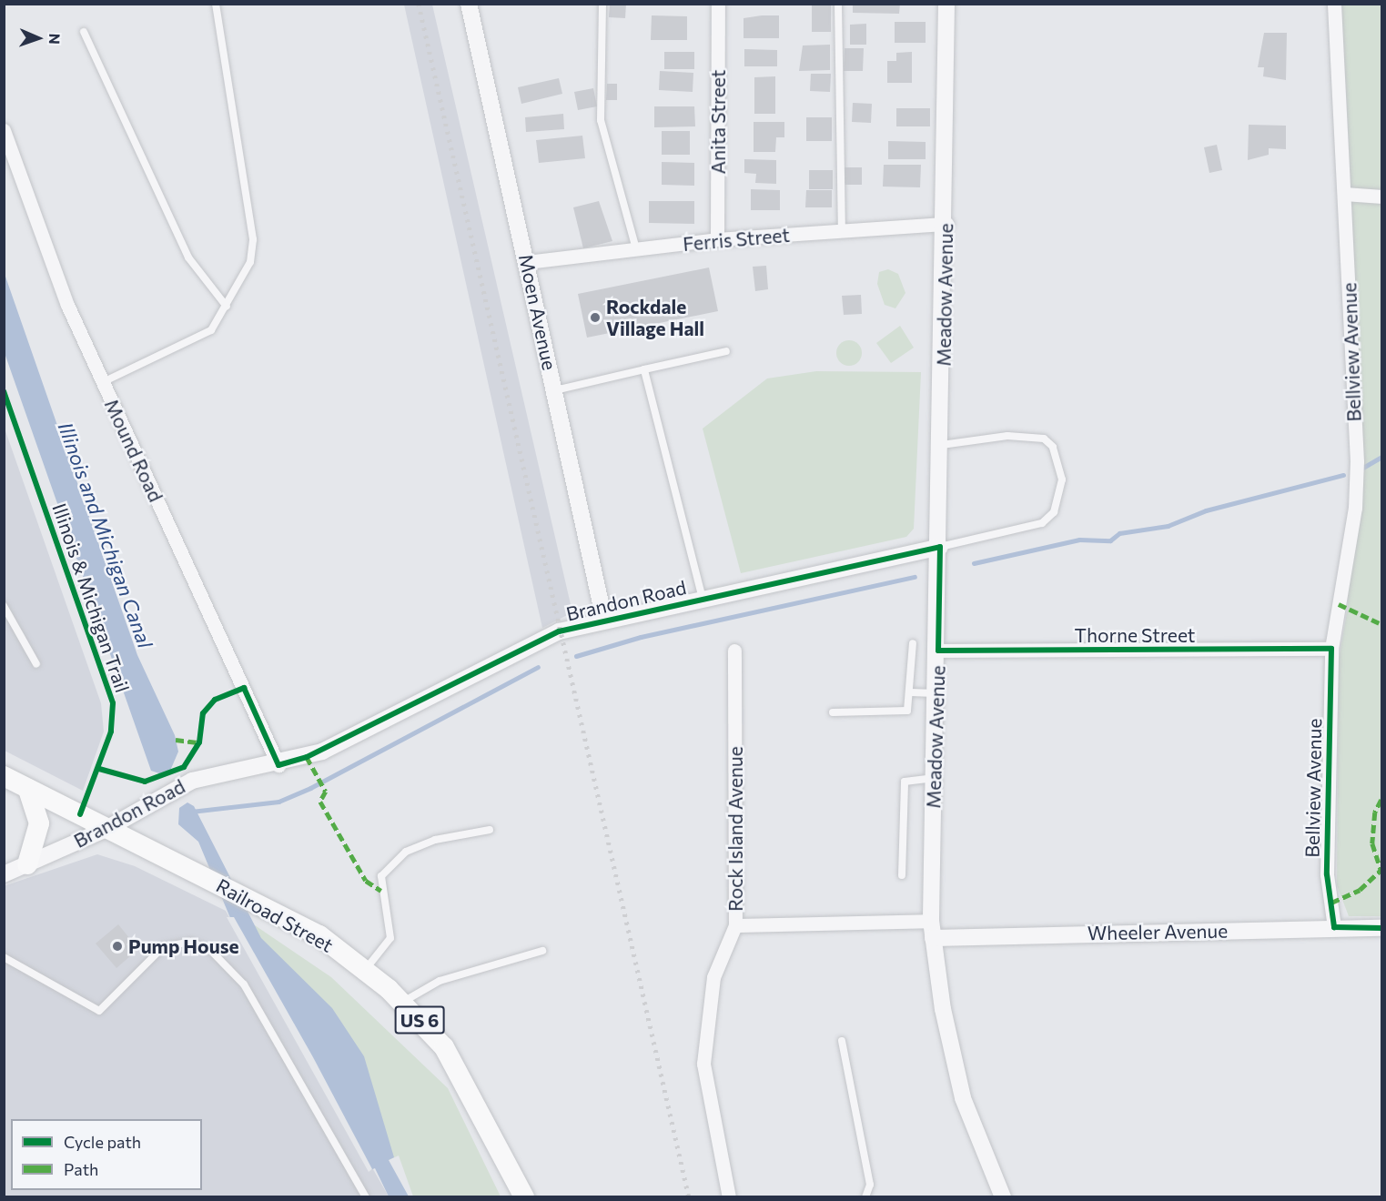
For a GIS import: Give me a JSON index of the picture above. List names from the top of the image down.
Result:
{
  "streets": {
    "main road": ["Railroad Street", "US 6"],
    "street": [
      "Anita Street",
      "Ferris Street",
      "Meadow Avenue",
      "Moen Avenue",
      "Bellview Avenue",
      "Mound Road",
      "Brandon Road",
      "Thorne Street",
      "Rock Island Avenue",
      "Wheeler Avenue"
    ],
    "cycle path": ["Illinois & Michigan Trail"]
  },
  "crossings": [
    ["Anita Street", "Ferris Street"],
    ["Ferris Street", "Meadow Avenue"],
    ["Ferris Street", "Moen Avenue"],
    ["Meadow Avenue", "Brandon Road"],
    ["Meadow Avenue", "Thorne Street"],
    ["Meadow Avenue", "Wheeler Avenue"],
    ["Moen Avenue", "Brandon Road"],
    ["Bellview Avenue", "Thorne Street"],
    ["Bellview Avenue", "Wheeler Avenue"],
    ["Mound Road", "Brandon Road"],
    ["Brandon Road", "Railroad Street"],
    ["Brandon Road", "US 6"],
    ["Railroad Street", "US 6"]
  ],
  "water": ["Illinois and Michigan Canal"],
  "places": ["Rockdale Village Hall", "Pump House"],
  "legend": ["Cycle path", "Path"],
  "north": "right"
}
